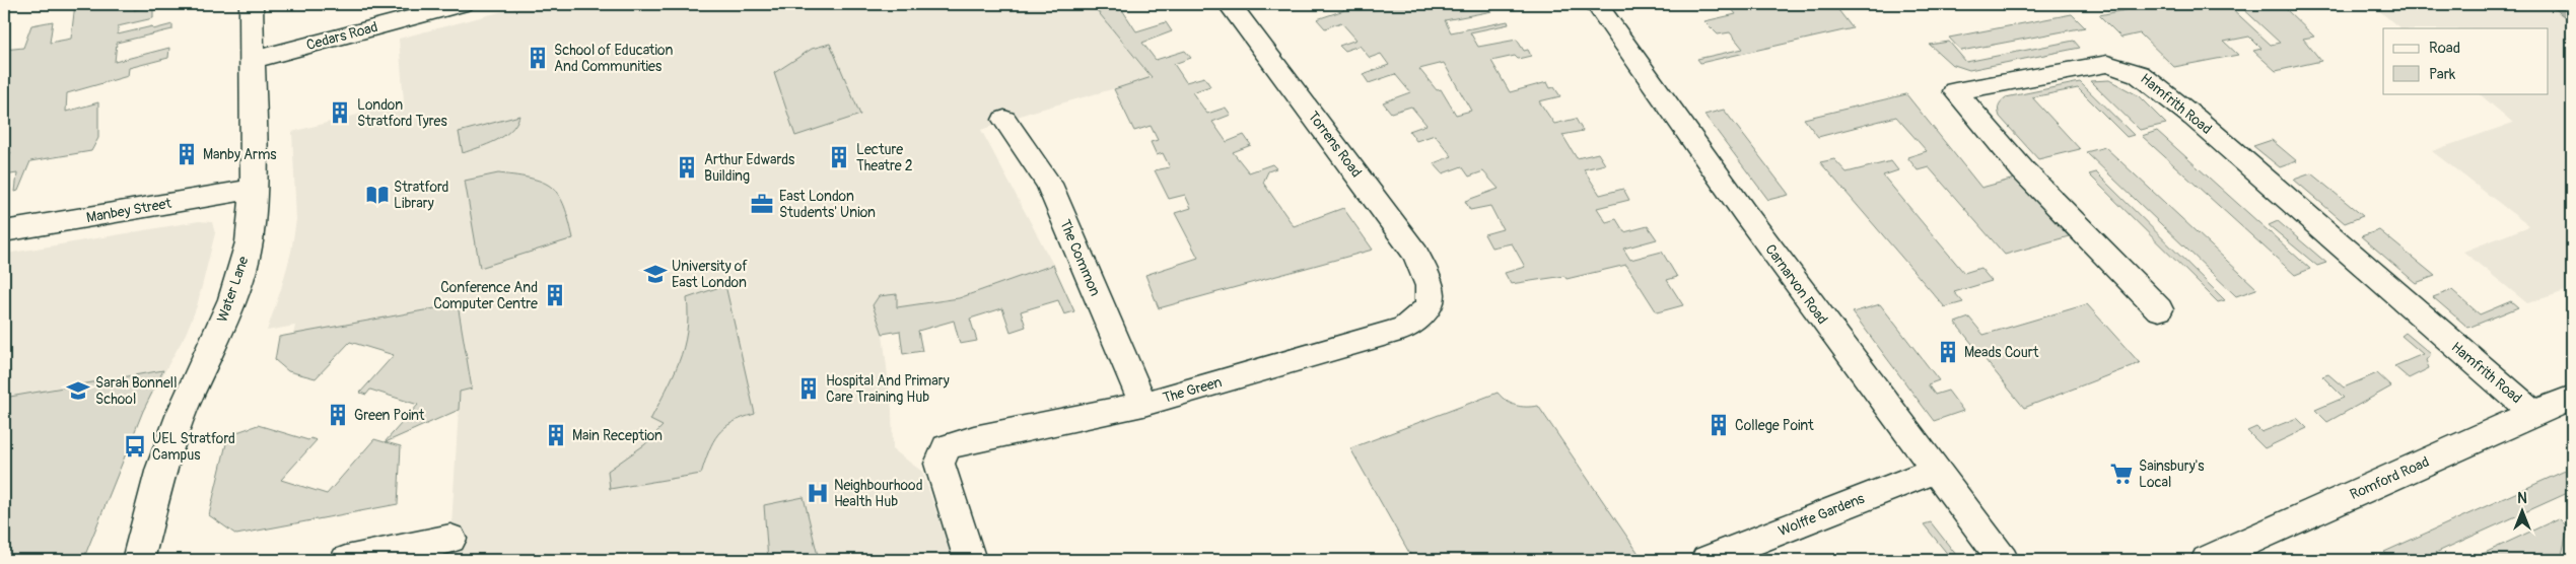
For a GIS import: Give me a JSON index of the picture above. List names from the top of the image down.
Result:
{
  "streets": {
    "street": [
      "Cedars Road",
      "Hamfrith Road",
      "Torrens Road",
      "Manbey Street",
      "The Common",
      "Carnarvon Road",
      "Water Lane",
      "The Green",
      "Romford Road",
      "Wolffe Gardens"
    ]
  },
  "crossings": [
    ["Cedars Road", "Water Lane"],
    ["Hamfrith Road", "Romford Road"],
    ["Torrens Road", "The Green"],
    ["Manbey Street", "Water Lane"],
    ["The Common", "The Green"],
    ["Carnarvon Road", "Wolffe Gardens"]
  ],
  "places": {
    "building": [
      "School of Education And Communities",
      "London Stratford Tyres",
      "Manby Arms",
      "Lecture Theatre 2",
      "Arthur Edwards Building",
      "Conference And Computer Centre",
      "Meads Court",
      "Hospital And Primary Care Training Hub",
      "Green Point",
      "College Point",
      "Main Reception"
    ],
    "library": ["Stratford Library"],
    "office": ["East London Students' Union"],
    "school or university": ["University of East London", "Sarah Bonnell School"],
    "bus stop": ["UEL Stratford Campus"],
    "supermarket": ["Sainsbury's Local"],
    "hospital": ["Neighbourhood Health Hub"]
  },
  "legend": ["Road", "Park"],
  "north": "top"
}
